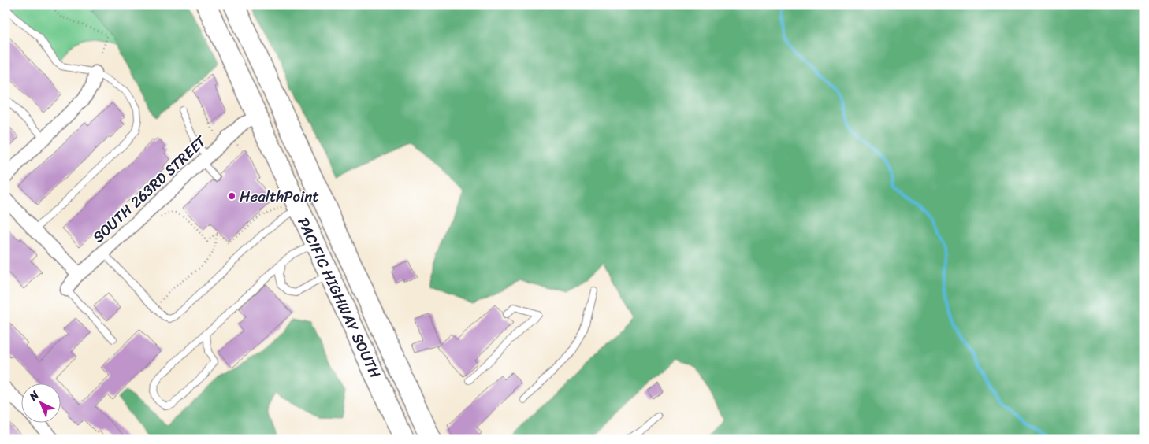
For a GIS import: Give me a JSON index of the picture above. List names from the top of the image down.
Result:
{
  "streets": {
    "main road": ["PACIFIC HIGHWAY SOUTH"],
    "street": ["SOUTH 263RD STREET"]
  },
  "crossings": [
    ["SOUTH 263RD STREET", "PACIFIC HIGHWAY SOUTH"]
  ],
  "places": ["HealthPoint"],
  "north": "top left"
}
